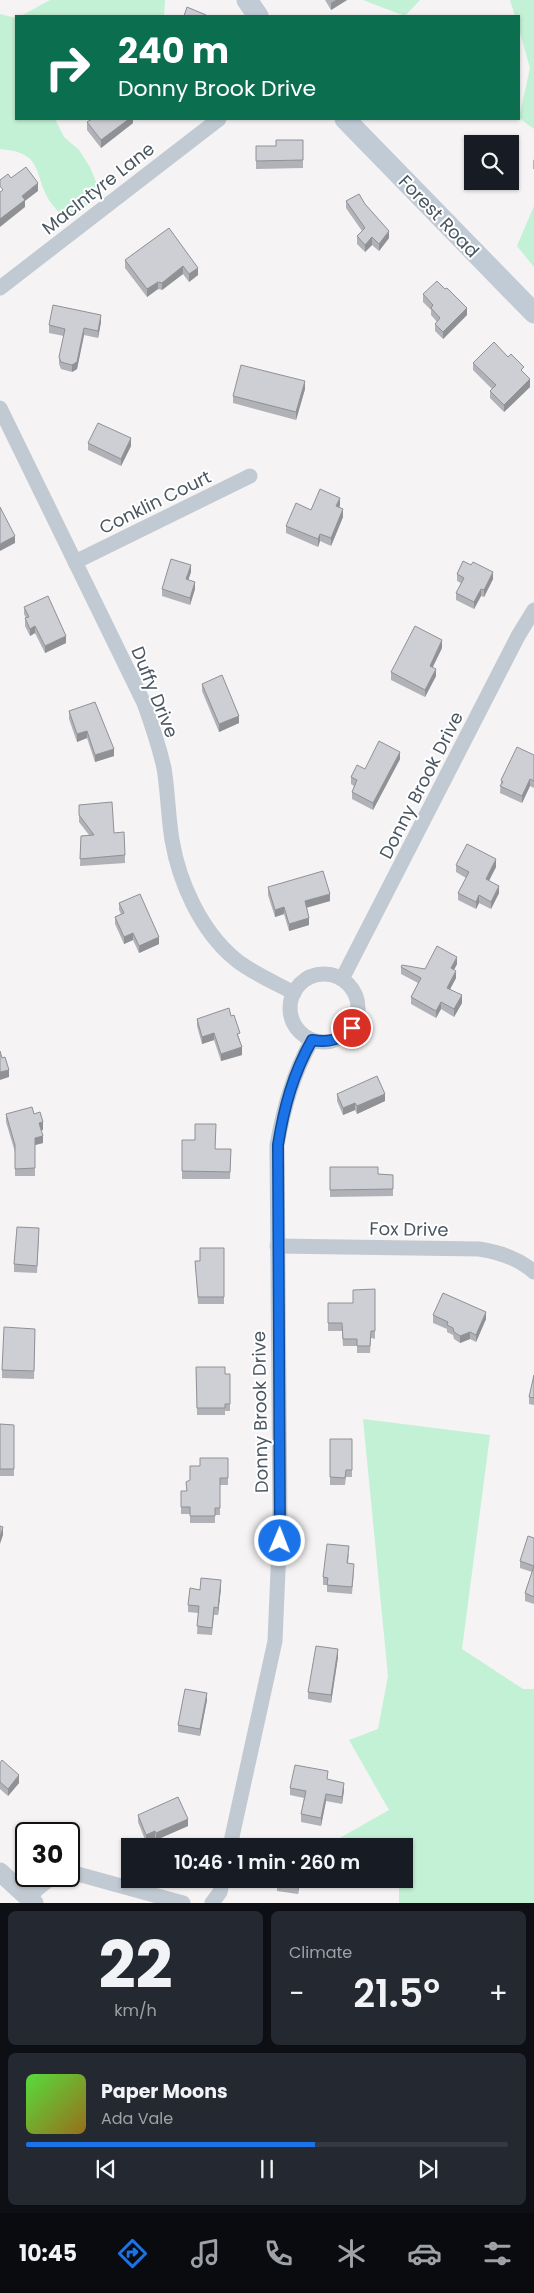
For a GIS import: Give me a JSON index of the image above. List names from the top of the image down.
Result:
{
  "streets": {
    "main road": ["Forest Road"],
    "street": [
      "MacIntyre Lane",
      "Conklin Court",
      "Duffy Drive",
      "Donny Brook Drive",
      "Fox Drive"
    ]
  },
  "crossings": [
    ["Conklin Court", "Duffy Drive"],
    ["Duffy Drive", "Donny Brook Drive"],
    ["Donny Brook Drive", "Fox Drive"]
  ],
  "page": {
    "turn": ["240 m", "Donny Brook Drive"],
    "limit": "30",
    "trip": "10:46 · 1 min · 260 m",
    "tile": [
      ["22", "km/h"],
      "Climate"
    ],
    "heat": ["−", "21.5°", "+"],
    "song": ["Paper Moons", "Ada Vale"],
    "tabs": "10:45"
  }
}
